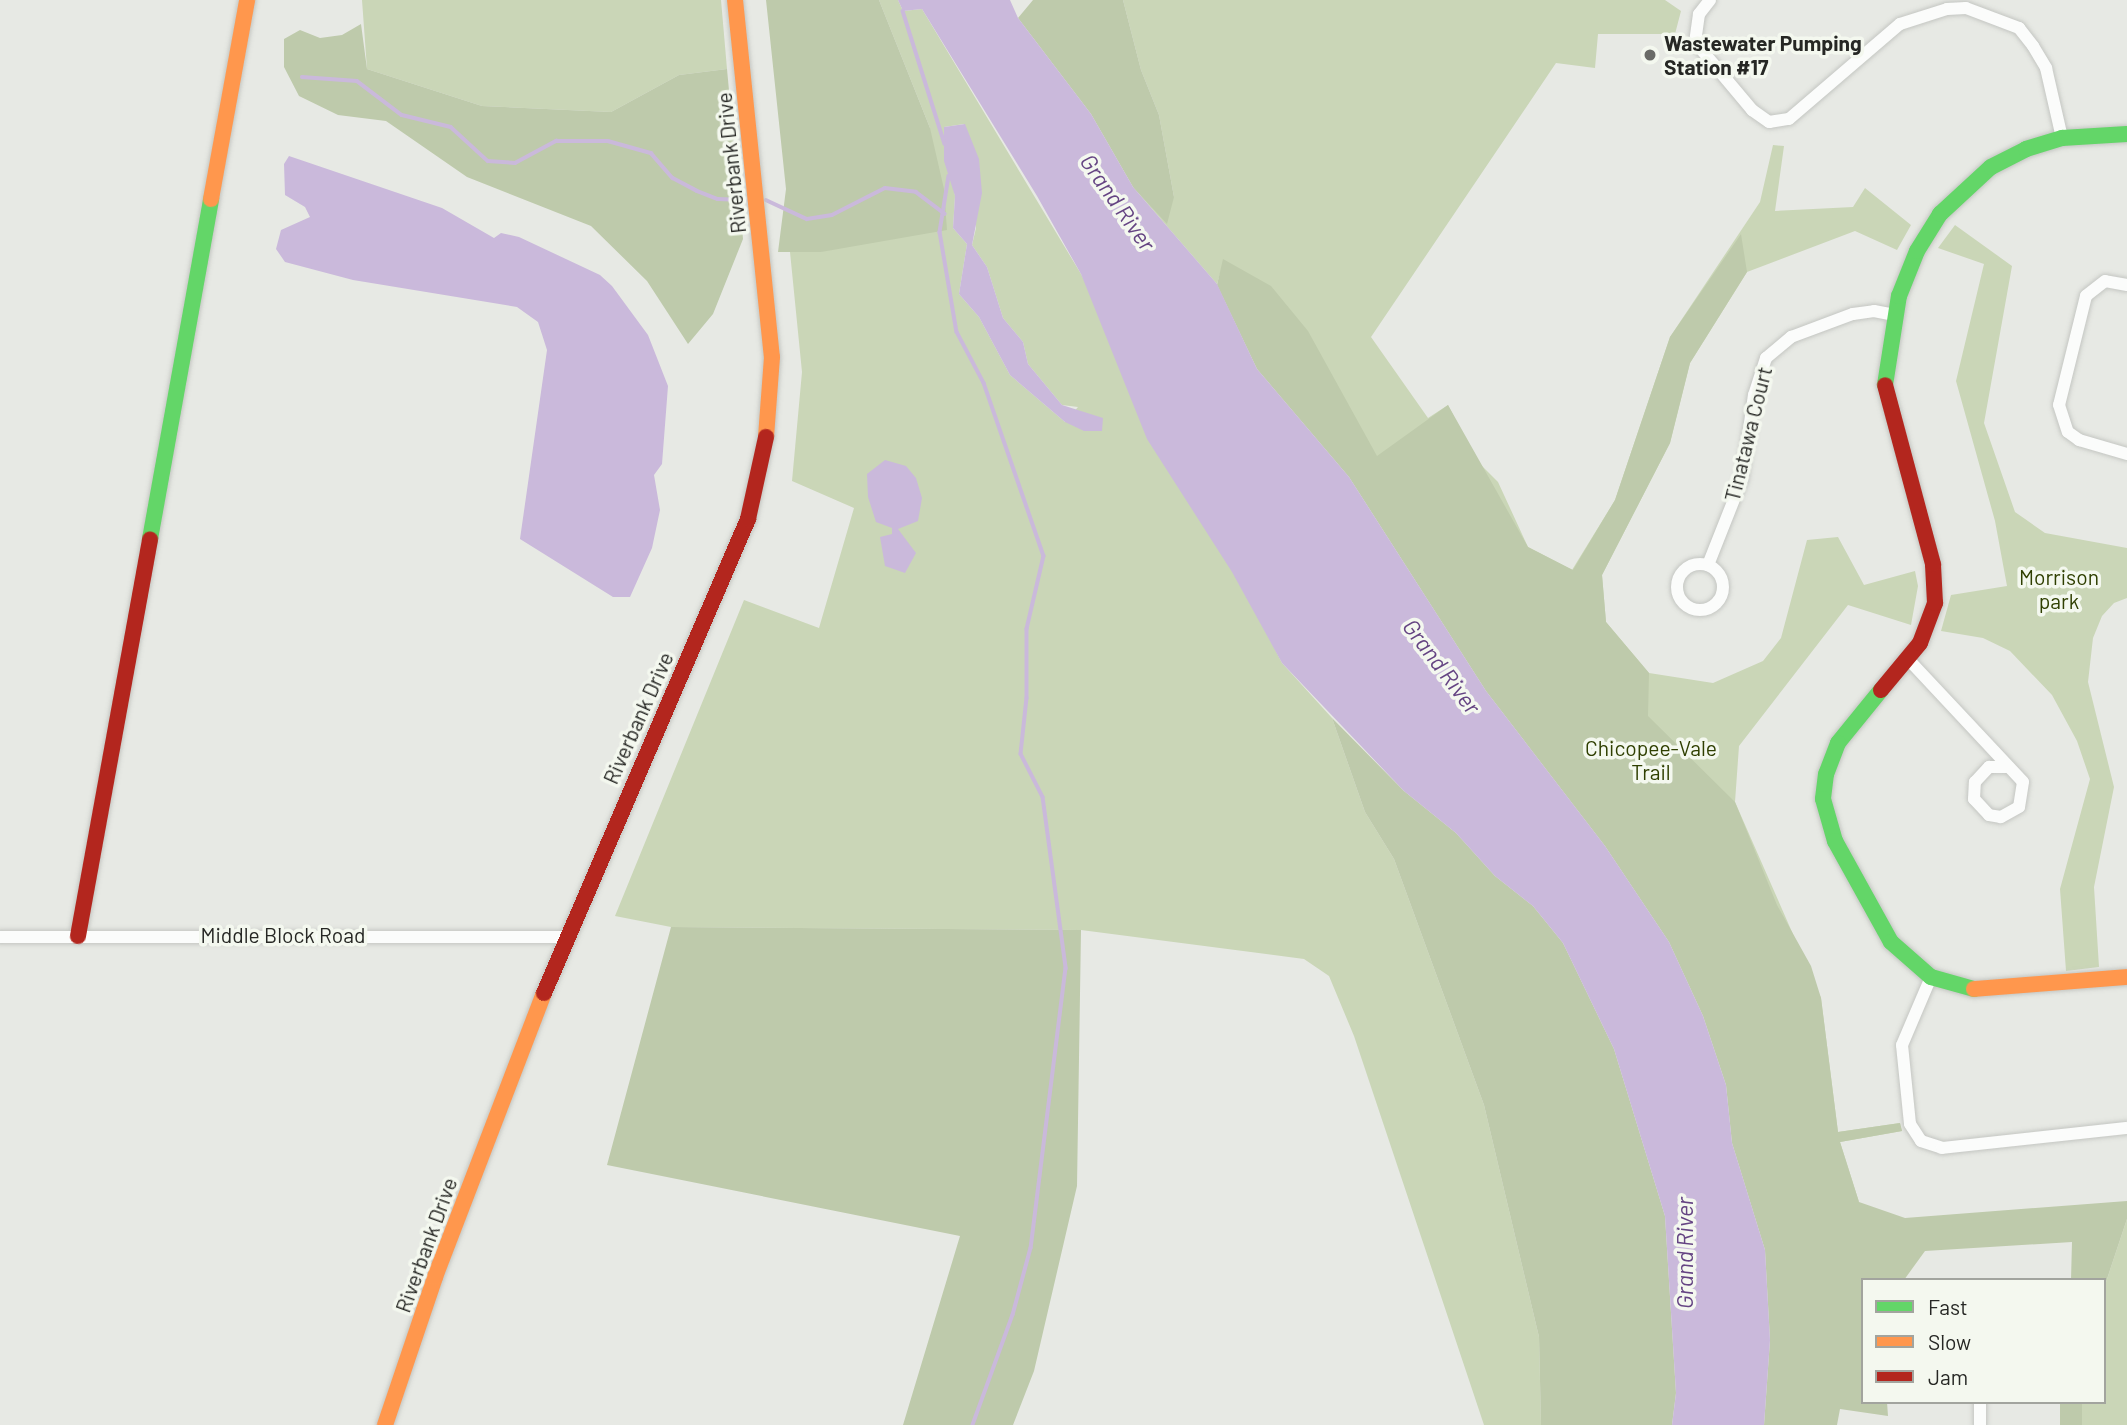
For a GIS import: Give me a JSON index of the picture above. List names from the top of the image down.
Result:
{
  "streets": {
    "street": ["Riverbank Drive", "Tinatawa Court", "Middle Block Road"]
  },
  "crossings": [
    ["Riverbank Drive", "Middle Block Road"]
  ],
  "water": ["Grand River"],
  "parks": ["Morrison park", "Chicopee-Vale Trail"],
  "places": ["Wastewater Pumping Station #17"],
  "legend": ["Fast", "Slow", "Jam"]
}
